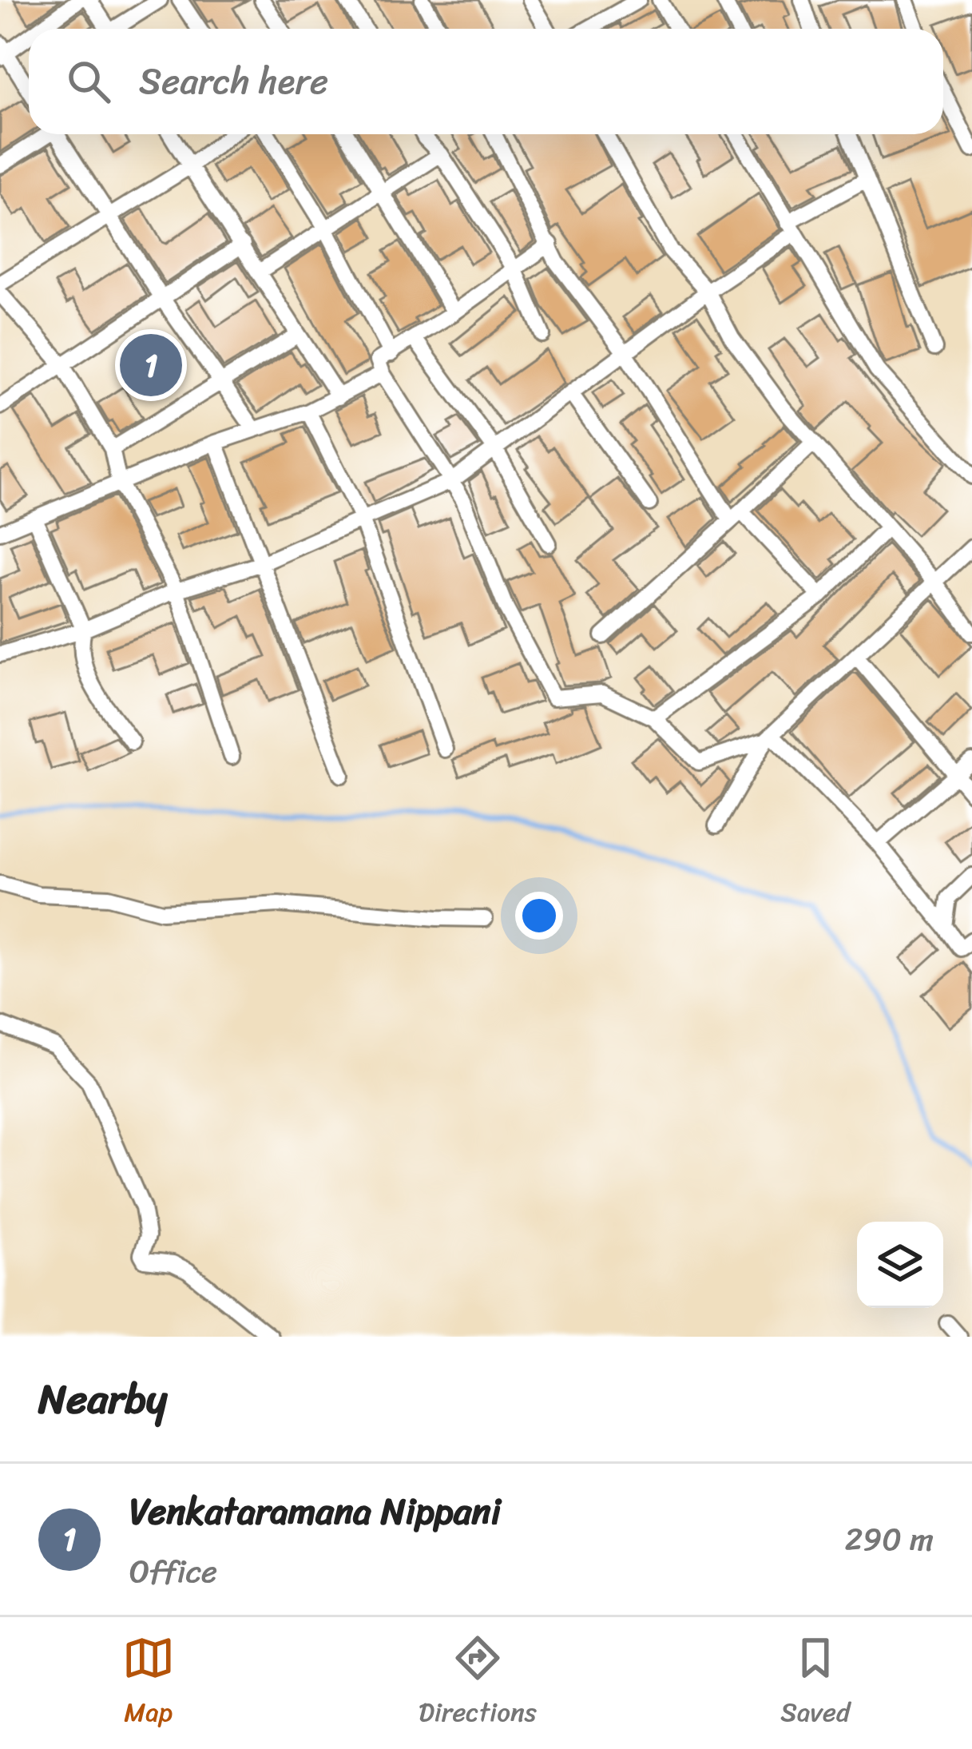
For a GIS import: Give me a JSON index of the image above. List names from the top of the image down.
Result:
{
  "page": {
    "search": "Search here",
    "pins": "1",
    "heading": "Nearby",
    "list": [
      {
        "mark": "1",
        "name": "Venkataramana Nippani",
        "note": "Office",
        "value": "290 m"
      }
    ],
    "nav": ["Map", "Directions", "Saved"]
  }
}
